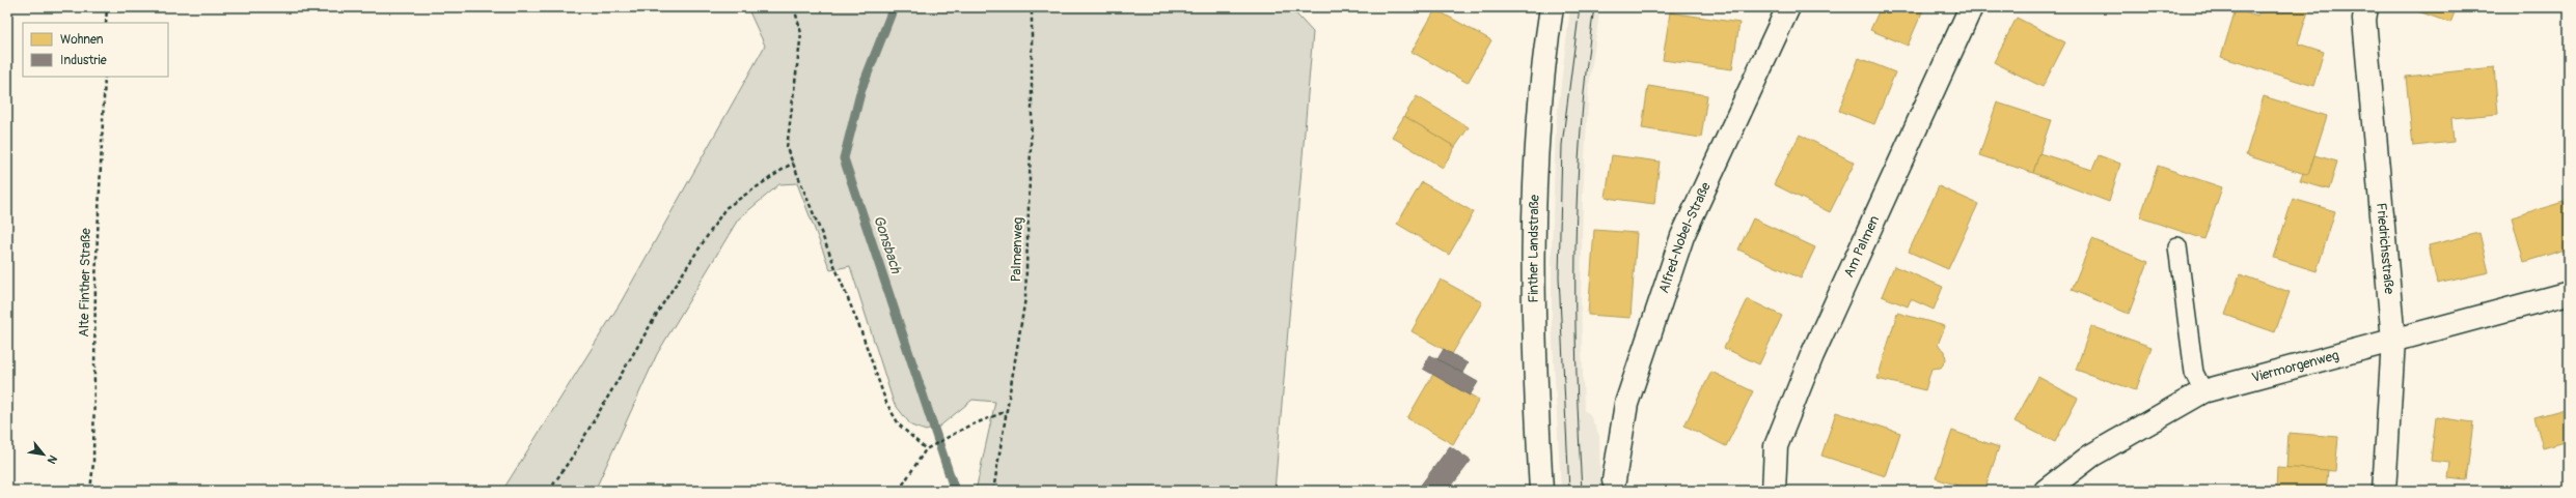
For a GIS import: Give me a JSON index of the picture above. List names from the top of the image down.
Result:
{
  "streets": {
    "street": [
      "Alfred-Nobel-Straße",
      "Am Palmen",
      "Finther Landstraße",
      "Friedrichsstraße",
      "Viermorgenweg"
    ],
    "path": ["Palmenweg", "Alte Finther Straße"]
  },
  "crossings": [
    ["Friedrichsstraße", "Viermorgenweg"]
  ],
  "water": ["Gonsbach"],
  "legend": ["Wohnen", "Industrie"],
  "north": "bottom right"
}
